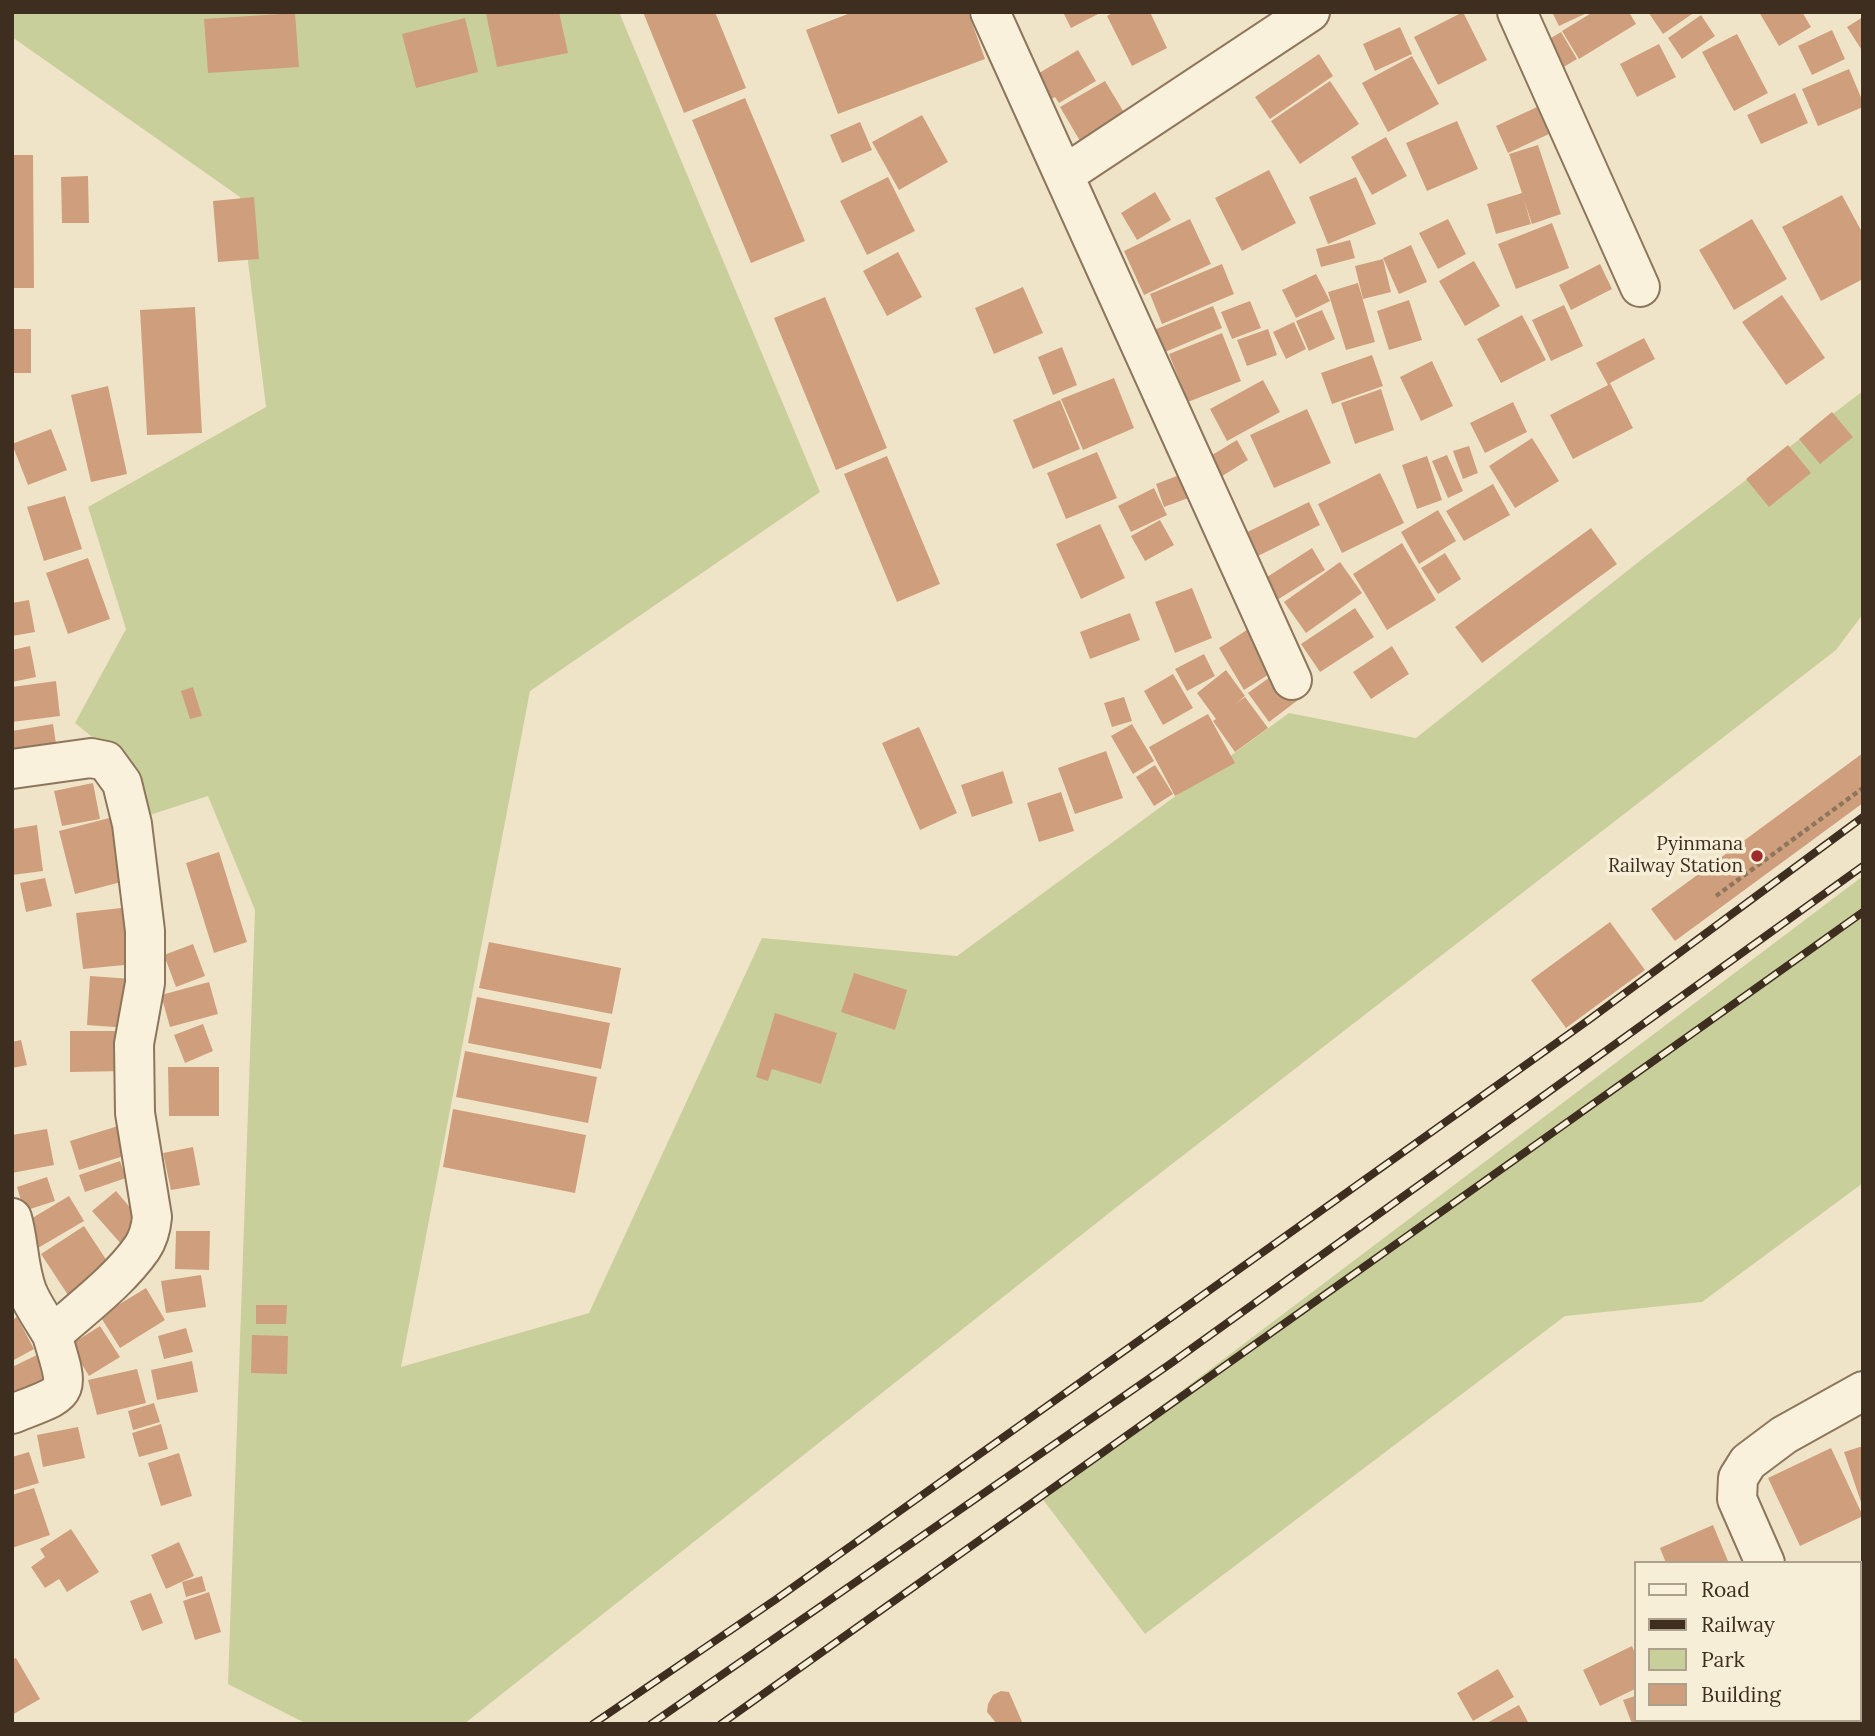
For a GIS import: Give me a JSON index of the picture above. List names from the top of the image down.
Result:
{
  "places": ["Pyinmana Railway Station"],
  "legend": [
    "Road",
    "Railway",
    "Park",
    "Building"
  ]
}
